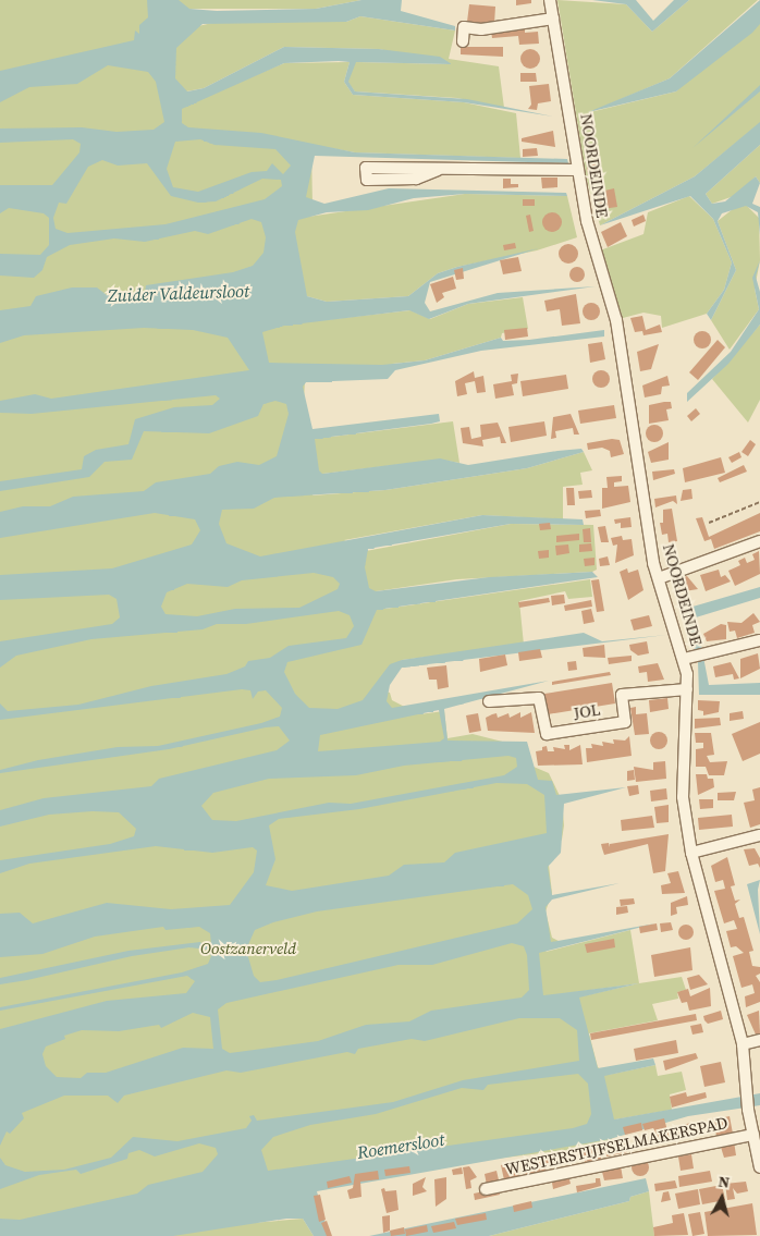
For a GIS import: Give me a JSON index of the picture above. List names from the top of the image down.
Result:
{
  "streets": {
    "street": ["NOORDEINDE", "JOL", "WESTERSTIJFSELMAKERSPAD"]
  },
  "crossings": [
    ["NOORDEINDE", "JOL"],
    ["NOORDEINDE", "WESTERSTIJFSELMAKERSPAD"]
  ],
  "water": ["Zuider Valdeursloot", "Roemersloot"],
  "parks": ["Oostzanerveld"],
  "north": "top"
}
